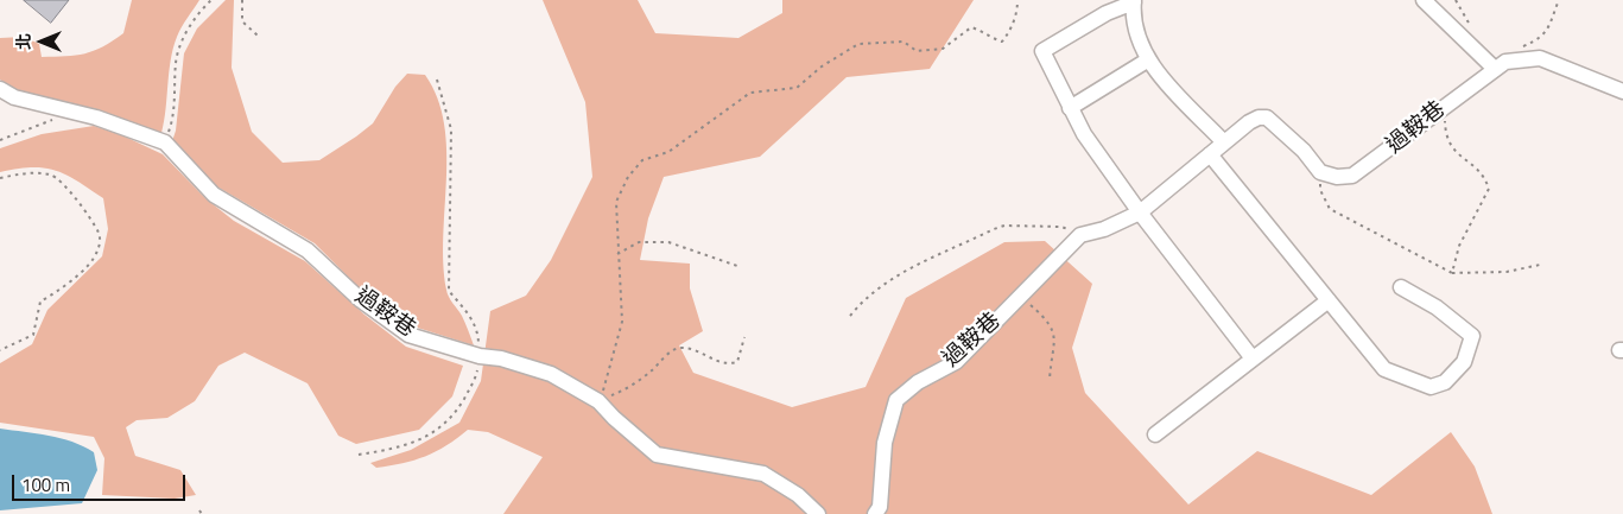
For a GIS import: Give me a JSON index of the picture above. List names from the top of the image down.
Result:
{
  "streets": {
    "lane": ["過鞍巷"]
  },
  "scale_bar": "100 m",
  "north": "left"
}
